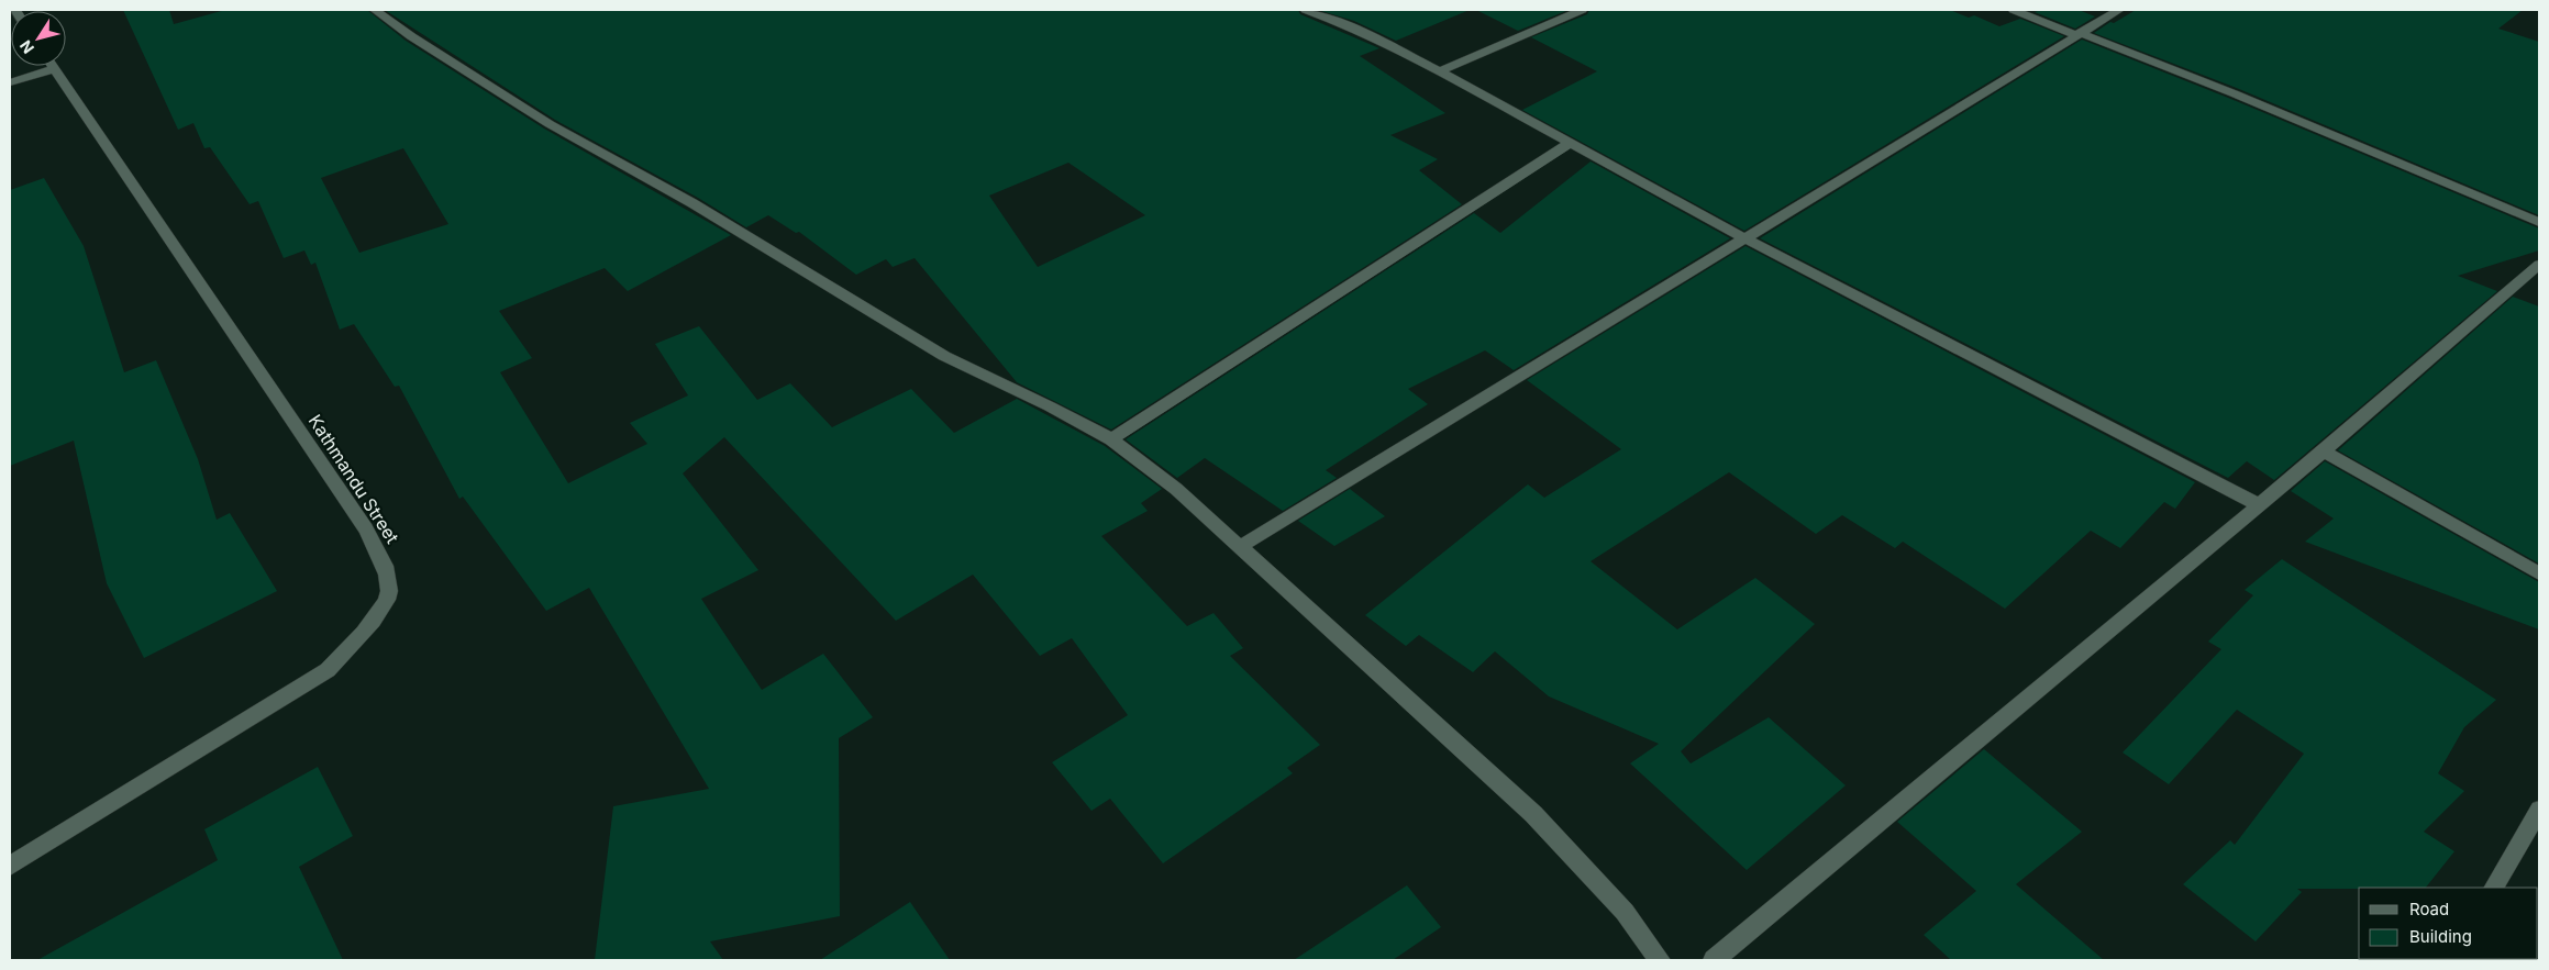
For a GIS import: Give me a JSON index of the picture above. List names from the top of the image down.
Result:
{
  "streets": {
    "street": ["Kathmandu Street"]
  },
  "legend": ["Road", "Building"],
  "north": "bottom left"
}
